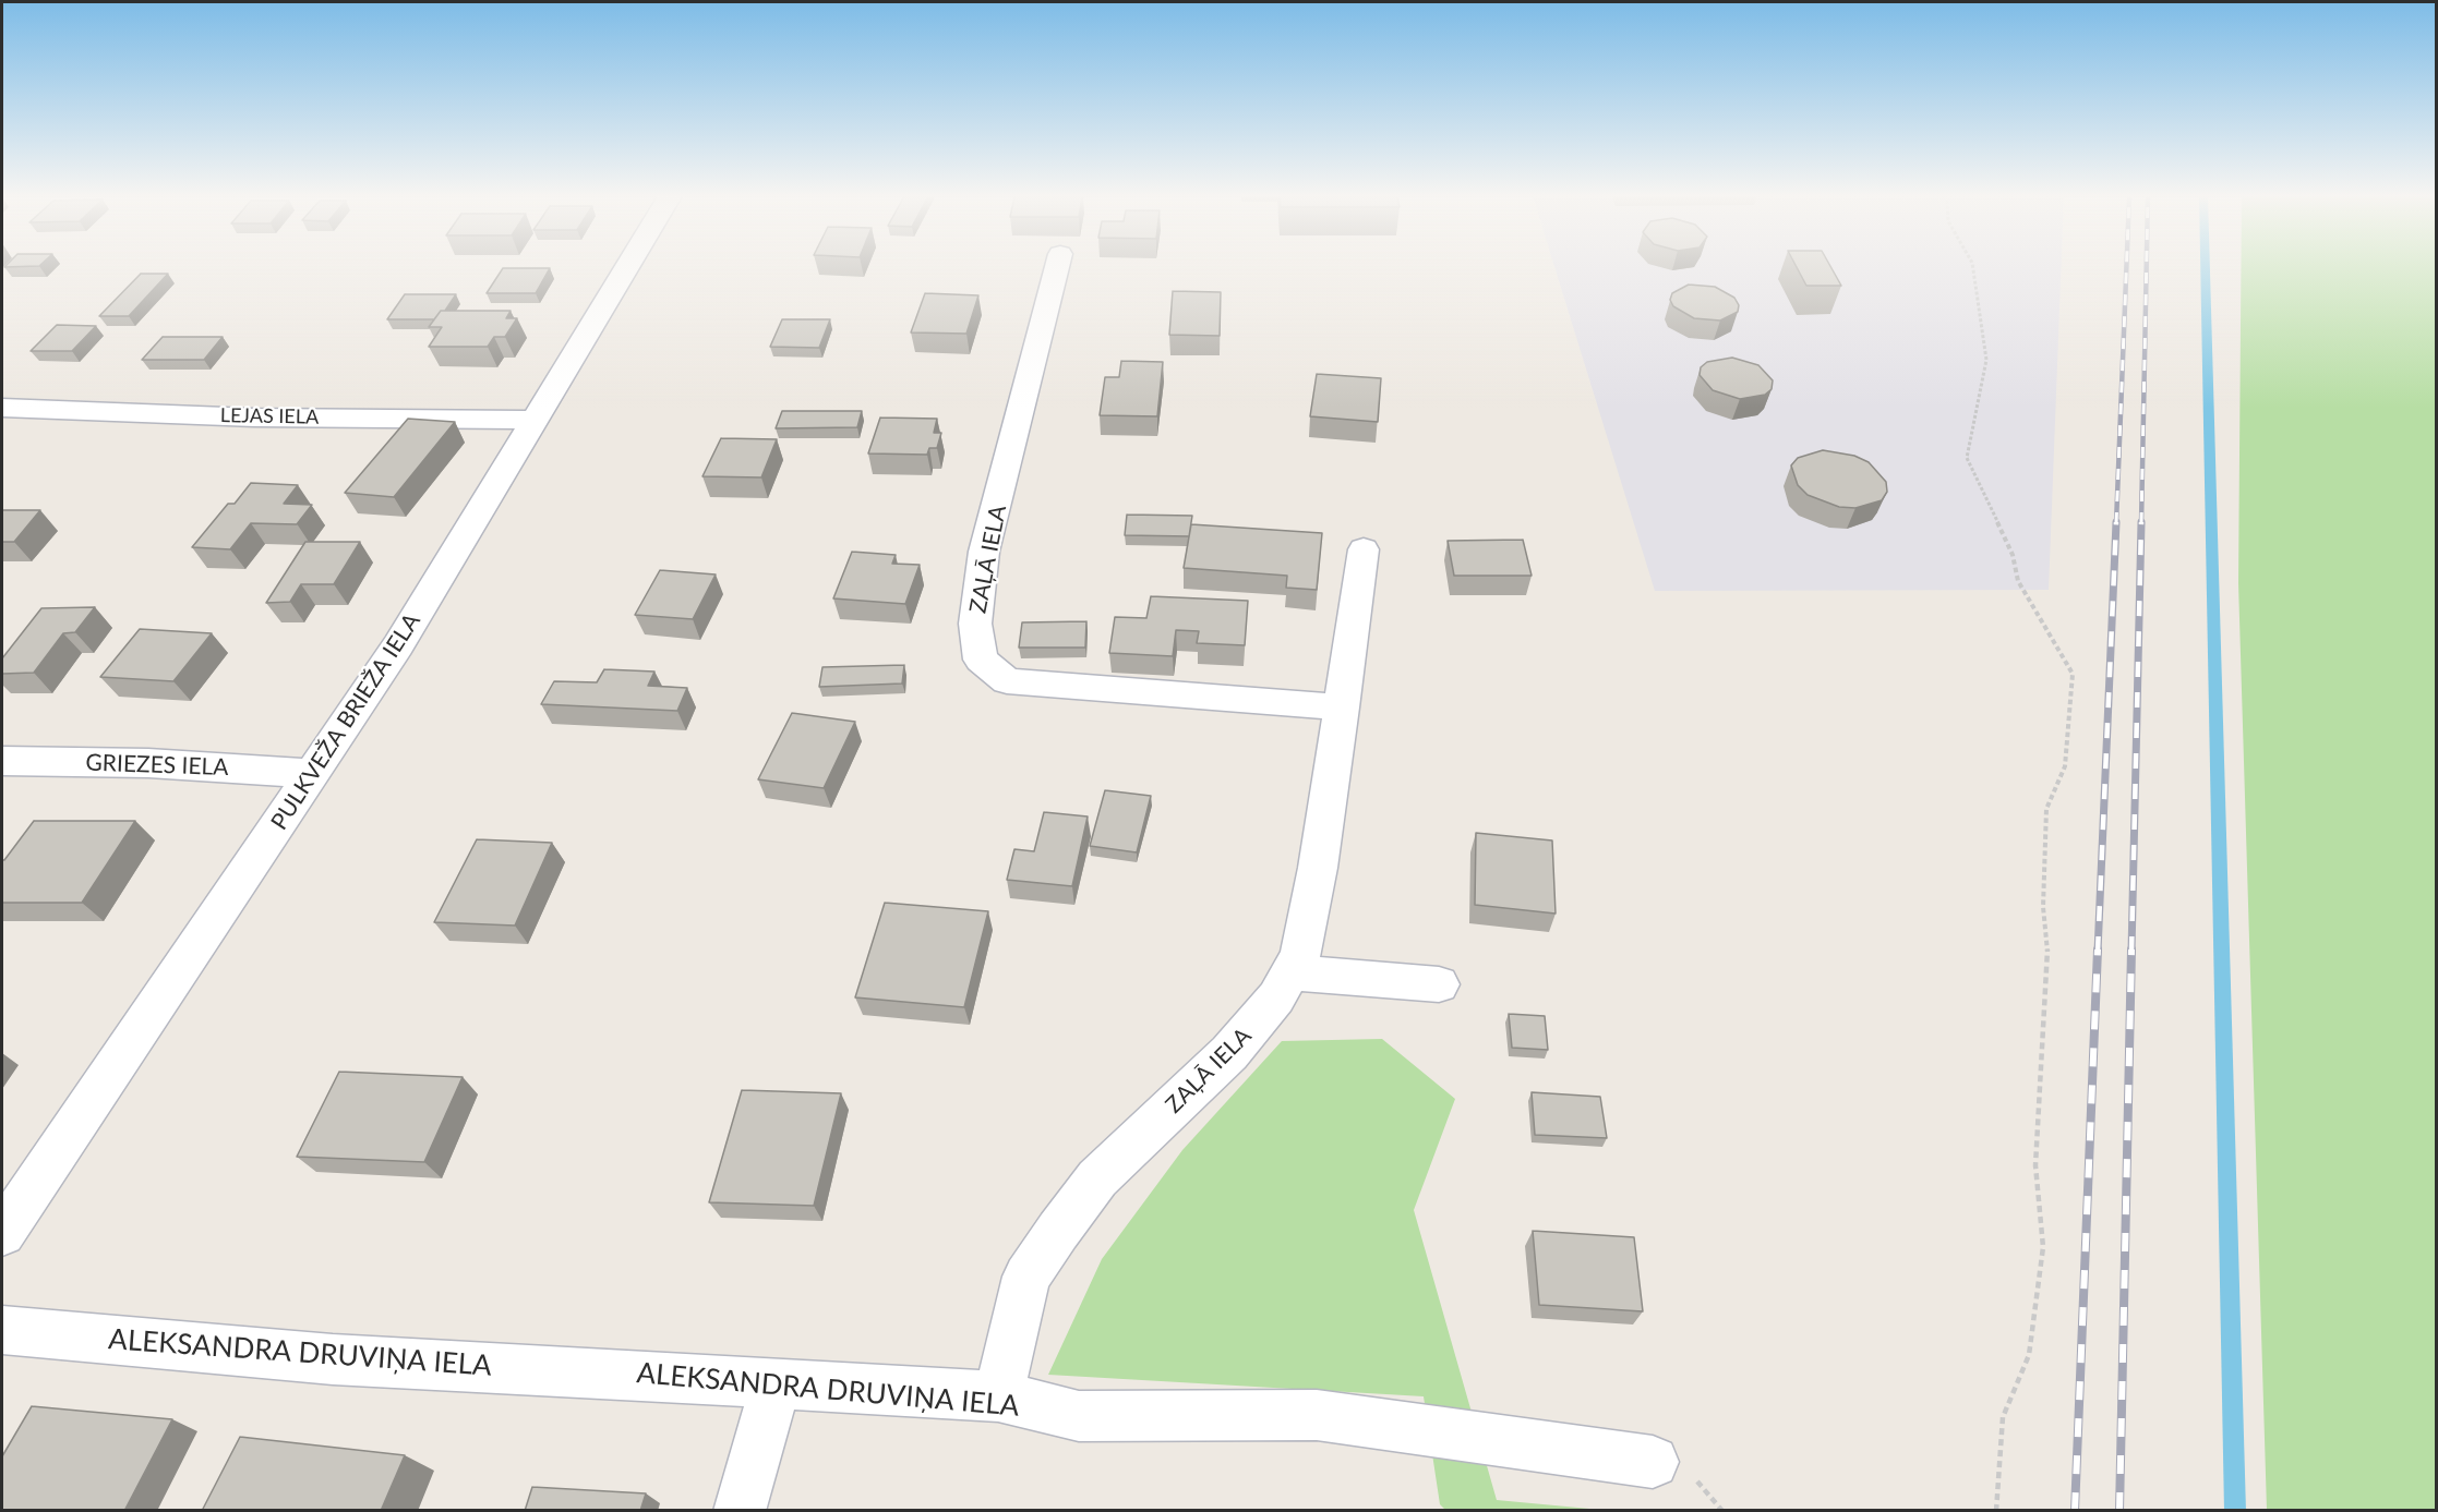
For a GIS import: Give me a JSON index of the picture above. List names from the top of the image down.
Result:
{
  "streets": {
    "street": [
      "LEJAS IELA",
      "ZAĻĀ IELA",
      "PULKVEŽA BRIEŽA IELA",
      "GRIEZES IELA",
      "ALEKSANDRA DRUVIŅA IELA"
    ]
  },
  "crossings": [
    ["LEJAS IELA", "PULKVEŽA BRIEŽA IELA"],
    ["ZAĻĀ IELA", "ALEKSANDRA DRUVIŅA IELA"],
    ["PULKVEŽA BRIEŽA IELA", "GRIEZES IELA"]
  ]
}
